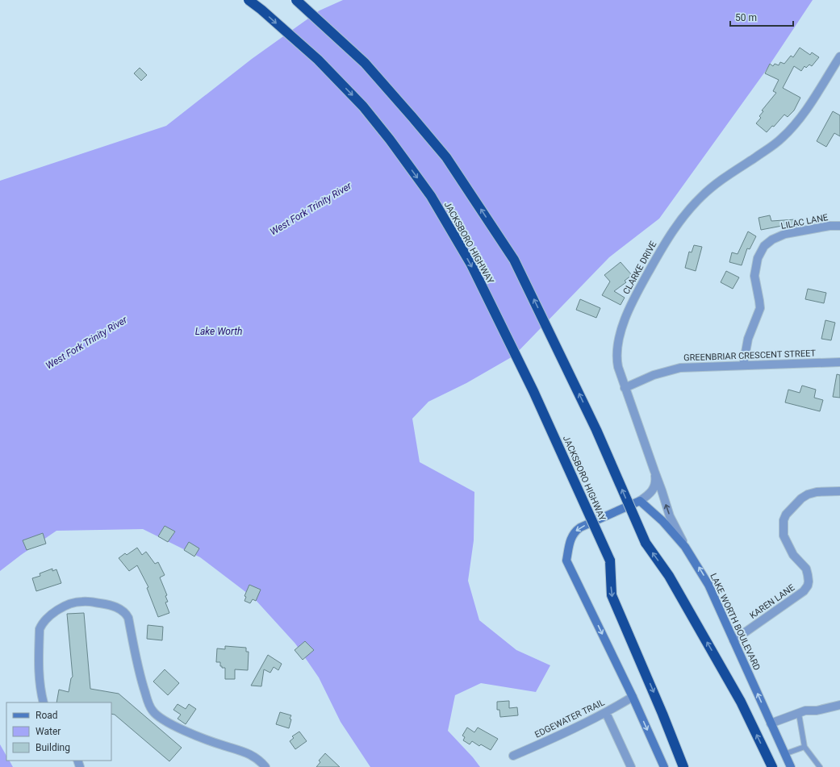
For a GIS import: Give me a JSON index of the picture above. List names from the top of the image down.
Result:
{
  "streets": {
    "highway": ["JACKSBORO HIGHWAY"],
    "main road": ["LAKE WORTH BOULEVARD"],
    "street": [
      "LILAC LANE",
      "CLARKE DRIVE",
      "GREENBRIAR CRESCENT STREET",
      "KAREN LANE",
      "EDGEWATER TRAIL"
    ]
  },
  "crossings": [
    ["LILAC LANE", "GREENBRIAR CRESCENT STREET"],
    ["CLARKE DRIVE", "GREENBRIAR CRESCENT STREET"],
    ["CLARKE DRIVE", "LAKE WORTH BOULEVARD"],
    ["KAREN LANE", "LAKE WORTH BOULEVARD"]
  ],
  "one_way": ["LAKE WORTH BOULEVARD"],
  "water": ["West Fork Trinity River", "Lake Worth"],
  "legend": ["Road", "Water", "Building"],
  "scale_bar": "50 m"
}
